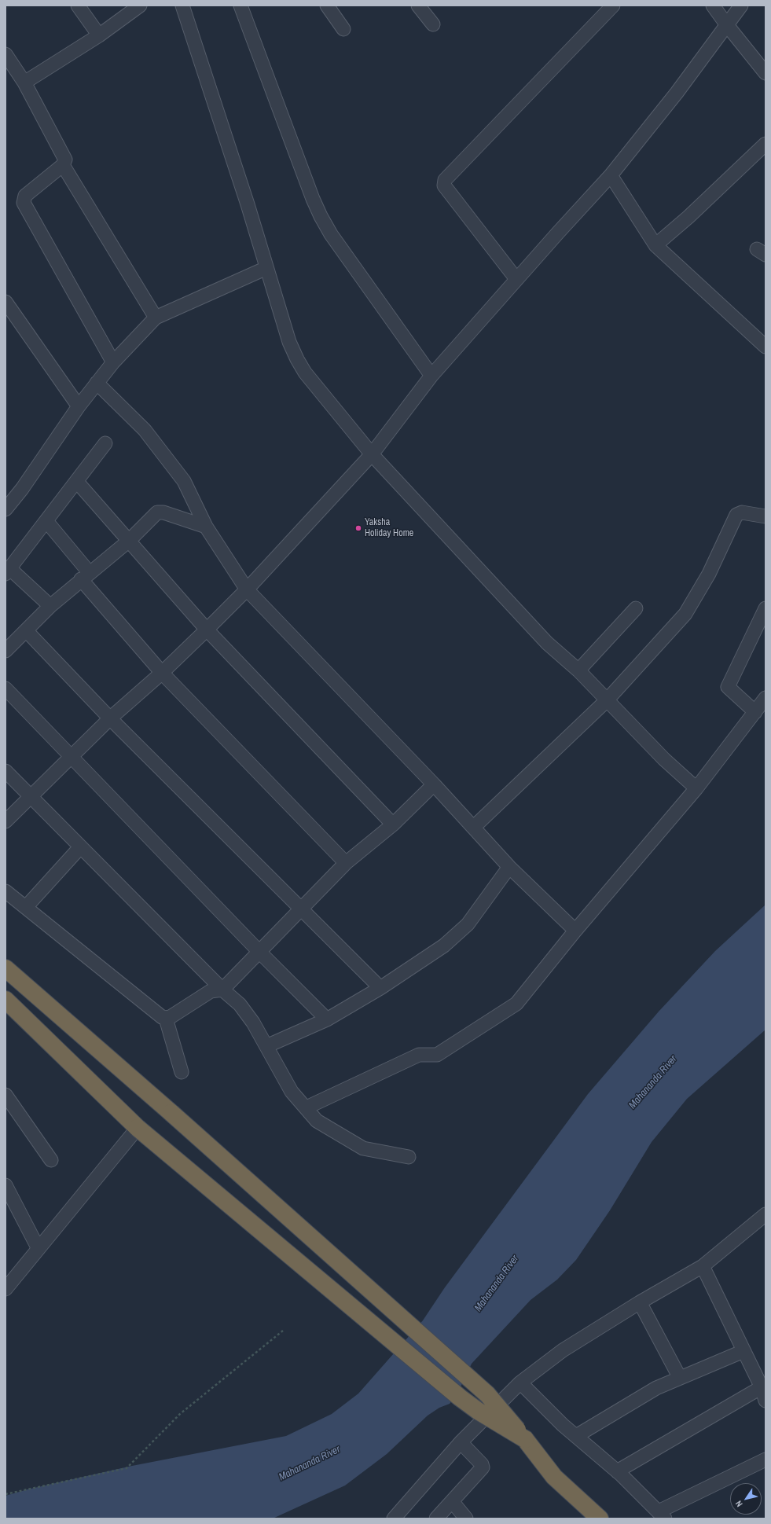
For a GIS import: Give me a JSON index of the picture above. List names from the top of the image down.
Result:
{
  "water": ["Mahananda River"],
  "places": ["Yaksha Holiday Home"],
  "north": "bottom left"
}
